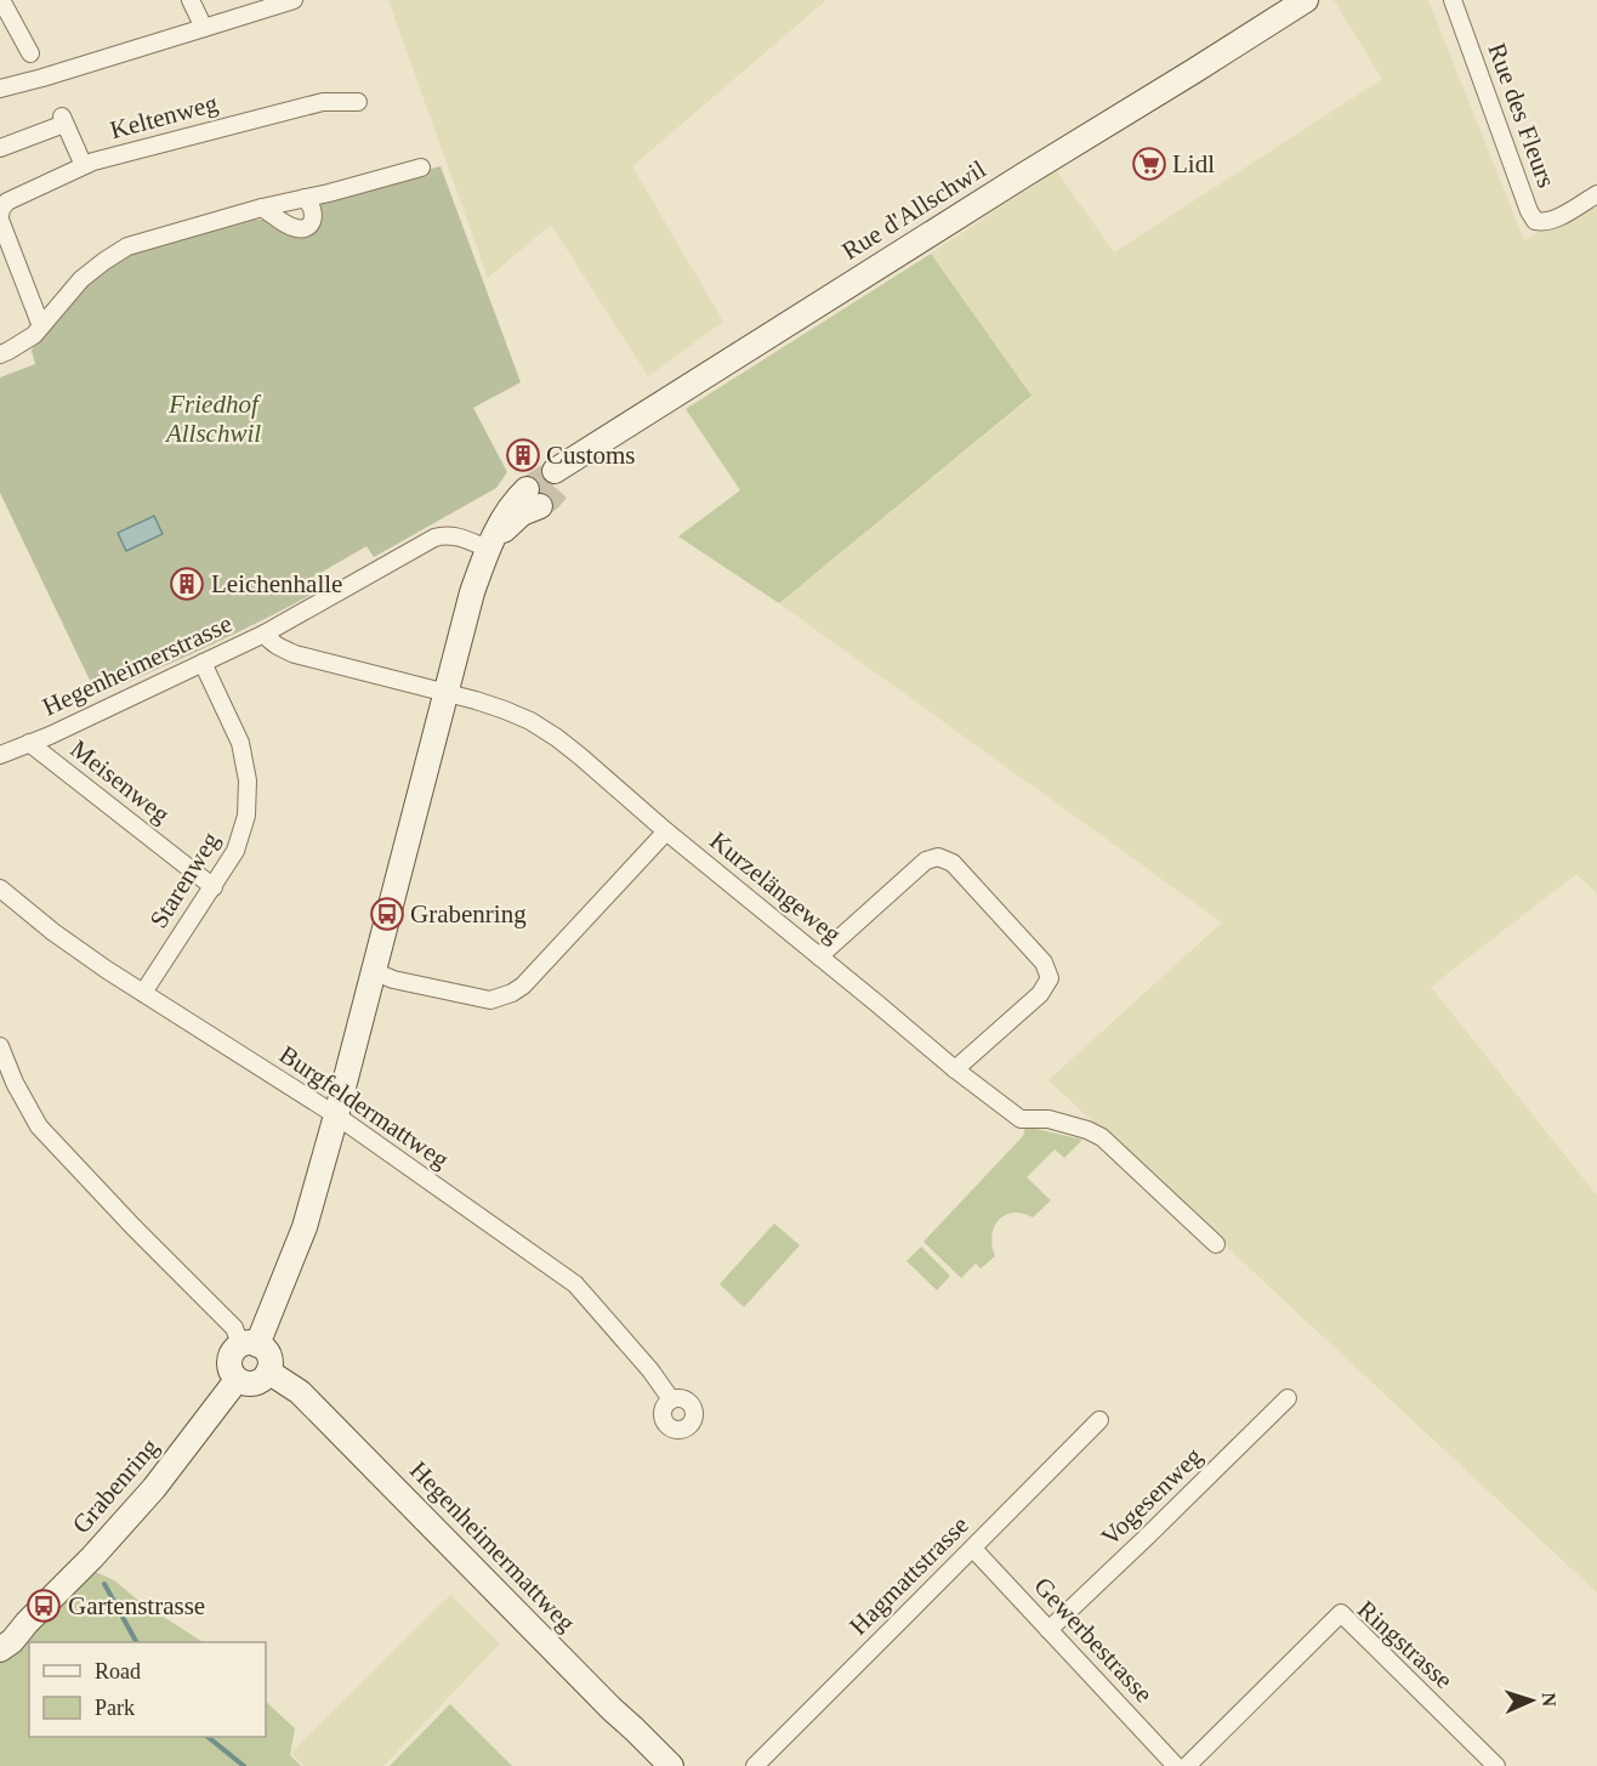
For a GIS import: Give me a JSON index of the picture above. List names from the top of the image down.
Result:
{
  "streets": {
    "main road": ["Rue d'Allschwil", "Grabenring", "Hegenheimermattweg"],
    "street": [
      "Rue des Fleurs",
      "Keltenweg",
      "Hegenheimerstrasse",
      "Meisenweg",
      "Starenweg",
      "Kurzelängeweg",
      "Burgfeldermattweg",
      "Vogesenweg",
      "Hagmattstrasse",
      "Gewerbestrasse",
      "Ringstrasse"
    ]
  },
  "crossings": [
    ["Hegenheimerstrasse", "Meisenweg"],
    ["Hegenheimerstrasse", "Starenweg"],
    ["Hegenheimerstrasse", "Kurzelängeweg"],
    ["Meisenweg", "Starenweg"],
    ["Starenweg", "Burgfeldermattweg"],
    ["Grabenring", "Hegenheimermattweg"],
    ["Vogesenweg", "Gewerbestrasse"],
    ["Hagmattstrasse", "Gewerbestrasse"]
  ],
  "parks": ["Friedhof Allschwil"],
  "places": {
    "supermarket": ["Lidl"],
    "building": ["Customs", "Leichenhalle"],
    "bus stop": ["Grabenring", "Gartenstrasse"]
  },
  "legend": ["Road", "Park"],
  "north": "right"
}
